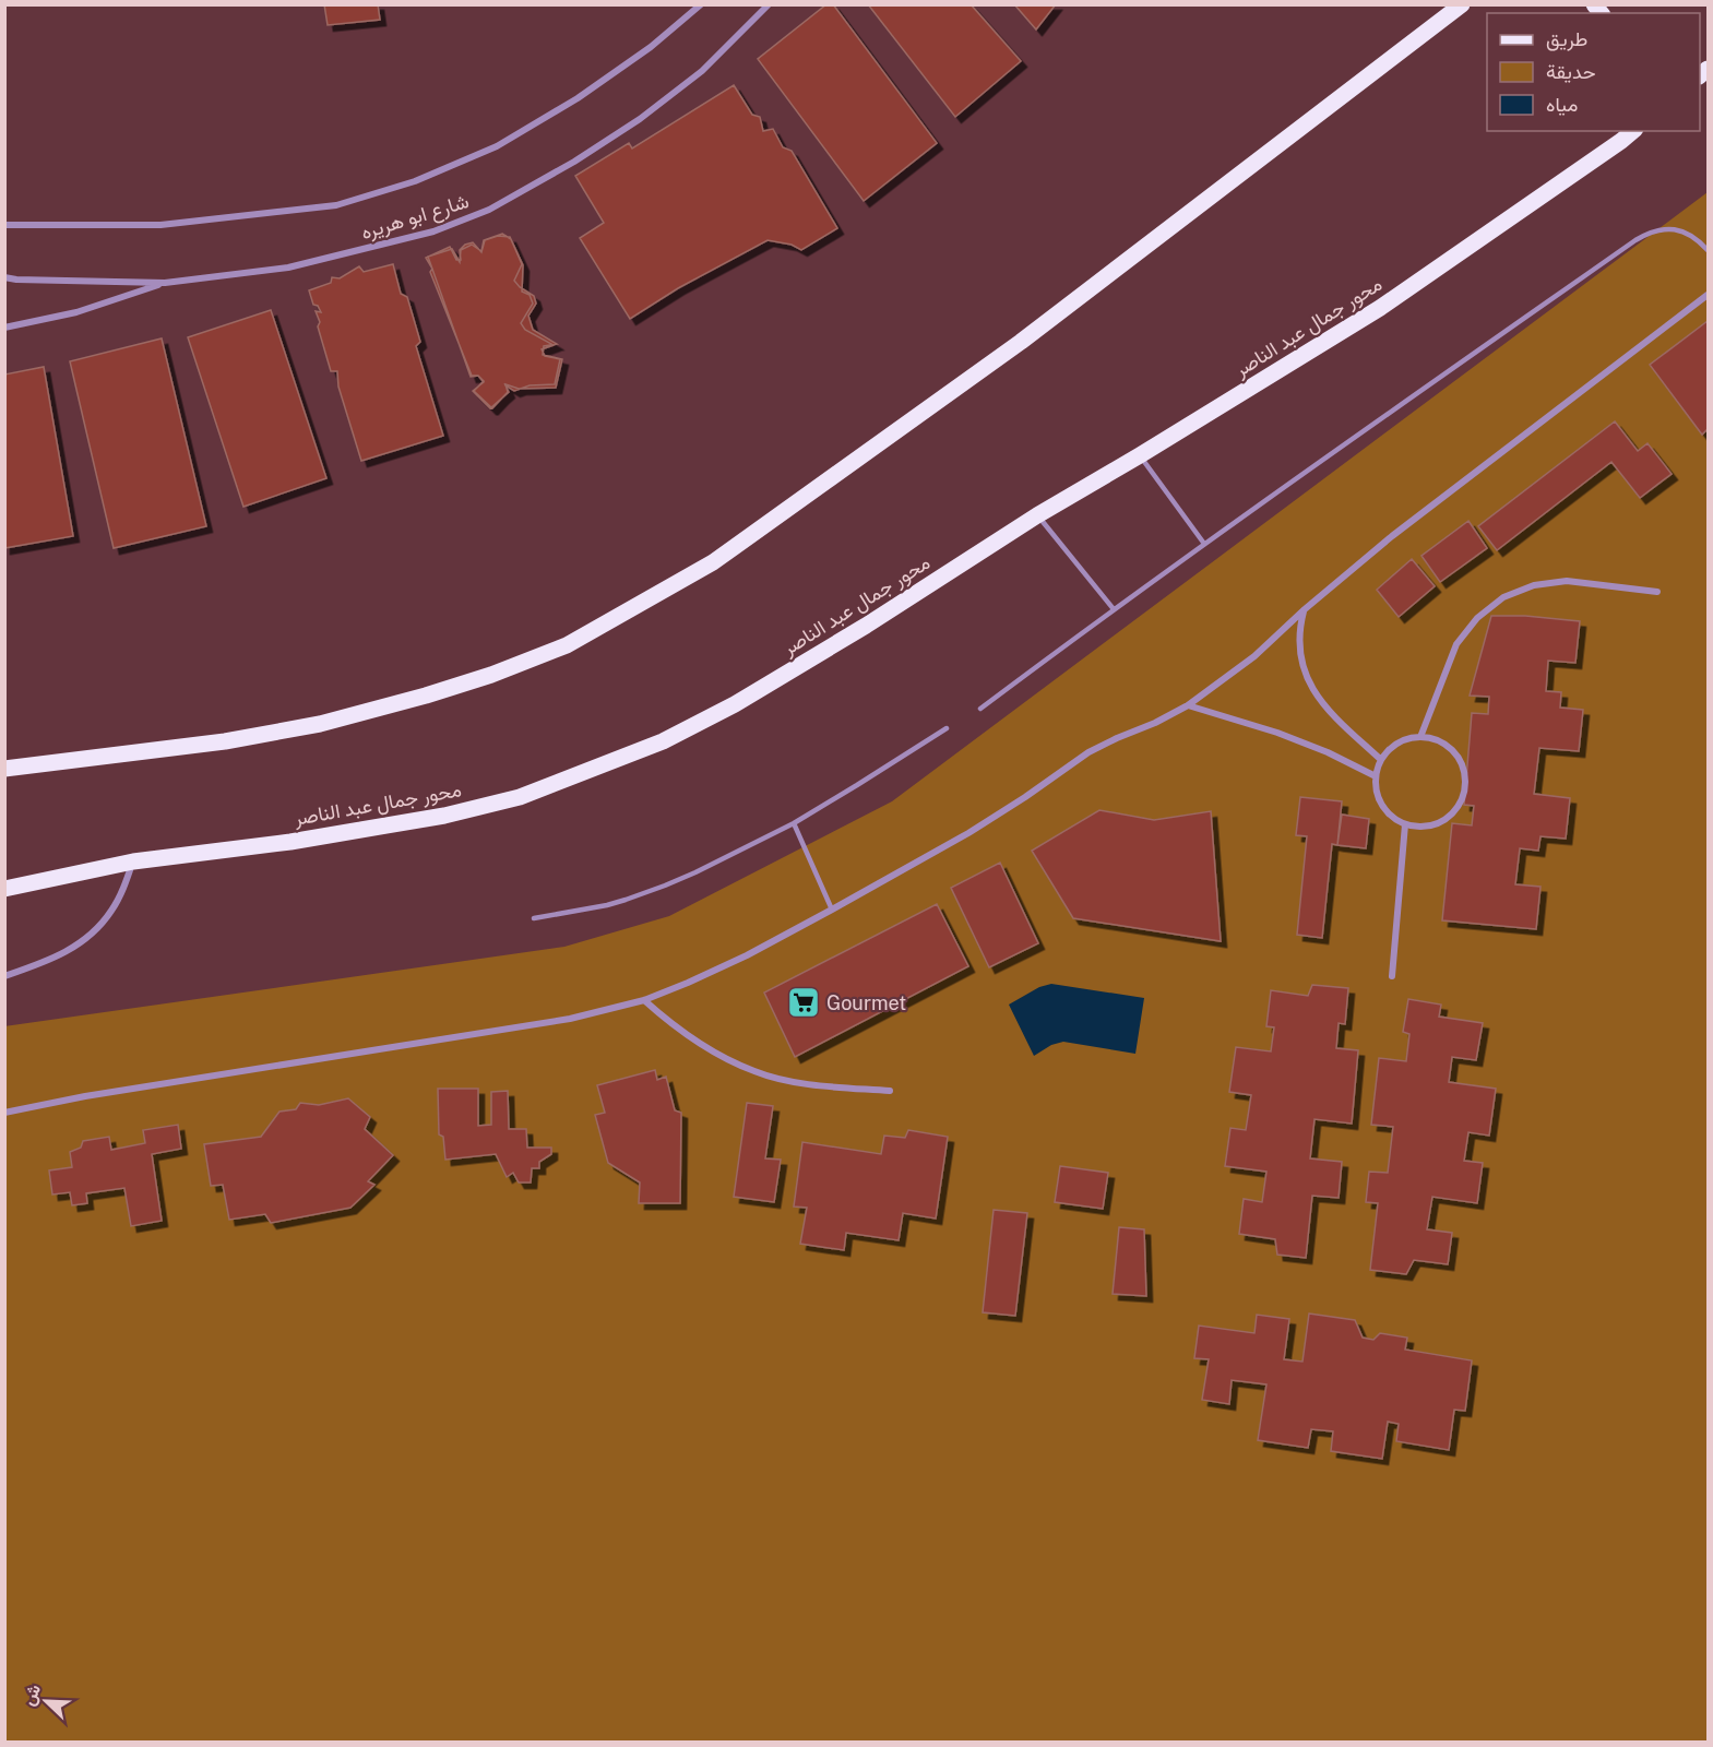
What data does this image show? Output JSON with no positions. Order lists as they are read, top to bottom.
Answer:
{
  "streets": {
    "main road": ["محور جمال عبد الناصر"],
    "street": ["شارع ابو هريره"]
  },
  "places": {
    "supermarket": ["Gourmet"]
  },
  "legend": ["طريق", "حديقة", "مياه"],
  "north": "top left"
}
